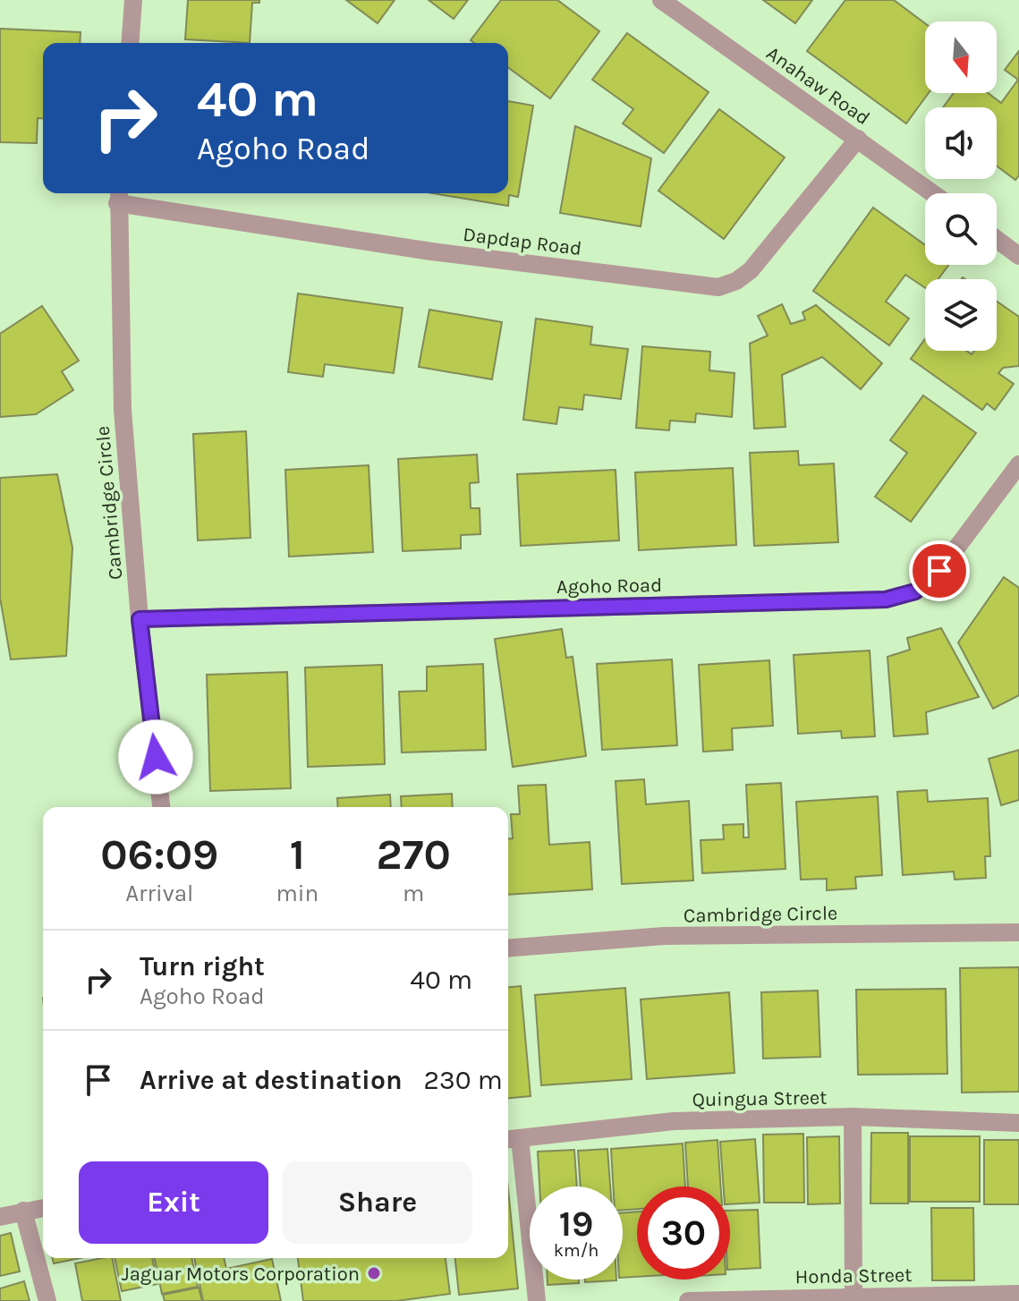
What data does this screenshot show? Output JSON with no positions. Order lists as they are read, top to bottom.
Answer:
{
  "streets": {
    "street": [
      "Anahaw Road",
      "Dapdap Road",
      "Cambridge Circle",
      "Agoho Road",
      "Quingua Street",
      "Honda Street"
    ]
  },
  "crossings": [
    ["Anahaw Road", "Dapdap Road"],
    ["Dapdap Road", "Cambridge Circle"],
    ["Cambridge Circle", "Agoho Road"]
  ],
  "places": ["Jaguar Motors Corporation"],
  "north": "bottom",
  "page": {
    "turn": ["40 m", "Agoho Road"],
    "eta": [
      "06:09",
      "Arrival",
      "1",
      "min",
      "270",
      "m"
    ],
    "list": [
      {
        "name": "Turn right",
        "note": "Agoho Road",
        "value": "40 m"
      },
      {
        "name": "Arrive at destination",
        "value": "230 m"
      }
    ],
    "buttons": ["Exit", "Share"],
    "speed": "19 km/h",
    "limit": "30"
  }
}
